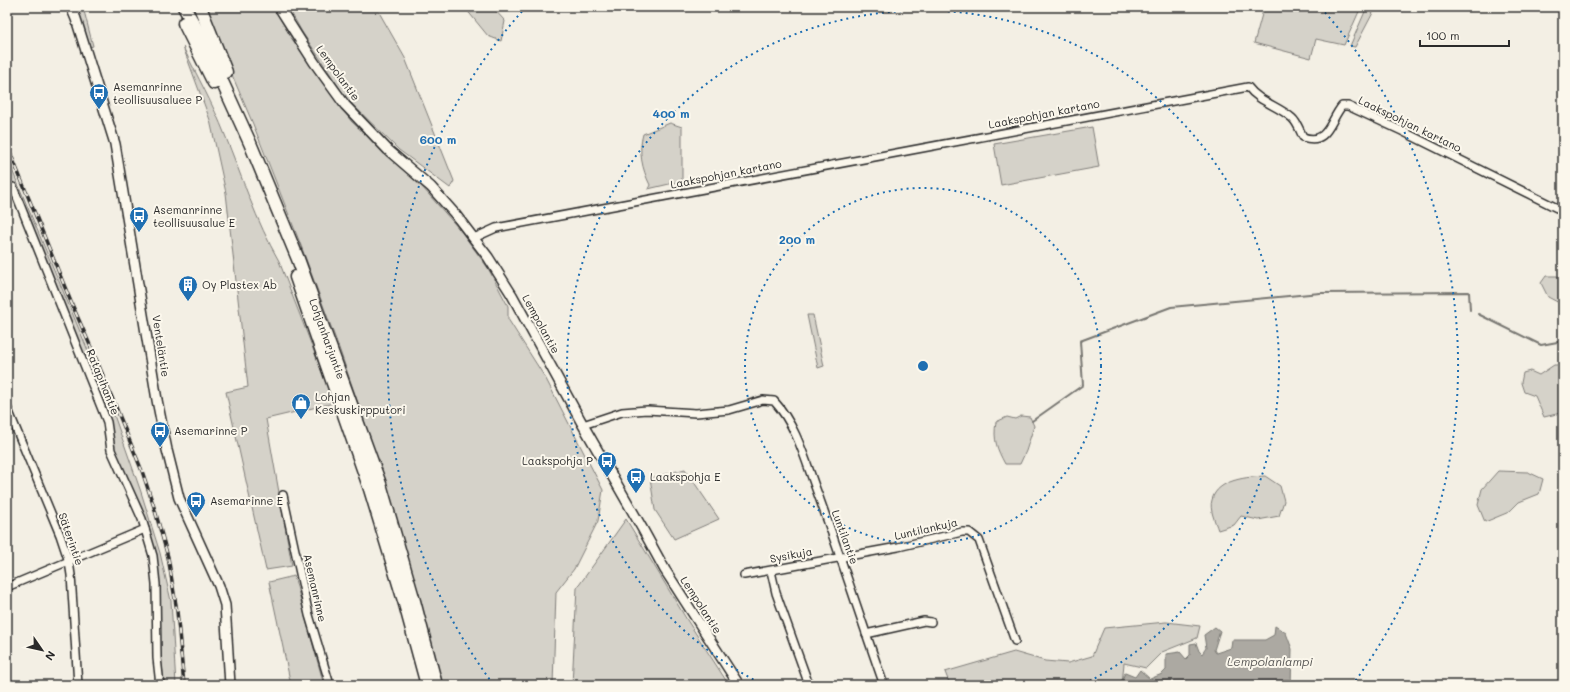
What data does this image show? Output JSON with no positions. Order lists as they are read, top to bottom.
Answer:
{
  "streets": {
    "highway": ["Lohjanharjuntie"],
    "street": [
      "Lempolantie",
      "Laakspohjan kartano",
      "Venteläntie",
      "Ratapihantie",
      "Luntilankuja",
      "Luntilantie",
      "Säterintie",
      "Sysikuja",
      "Asemanrinne"
    ]
  },
  "crossings": [
    ["Lempolantie", "Laakspohjan kartano"],
    ["Lempolantie", "Luntilantie"],
    ["Luntilankuja", "Luntilantie"],
    ["Luntilankuja", "Sysikuja"],
    ["Luntilantie", "Sysikuja"]
  ],
  "water": ["Lempolanlampi"],
  "places": {
    "bus stop": [
      "Asemanrinne teollisuusaluee P",
      "Asemanrinne teollisuusalue E",
      "Asemarinne P",
      "Laakspohja P",
      "Laakspohja E",
      "Asemarinne E"
    ],
    "building": ["Oy Plastex Ab"],
    "shop": ["Lohjan Keskuskirpputori"]
  },
  "scale_bar": "100 m",
  "north": "bottom right",
  "rings": ["400 m", "600 m", "200 m"]
}
